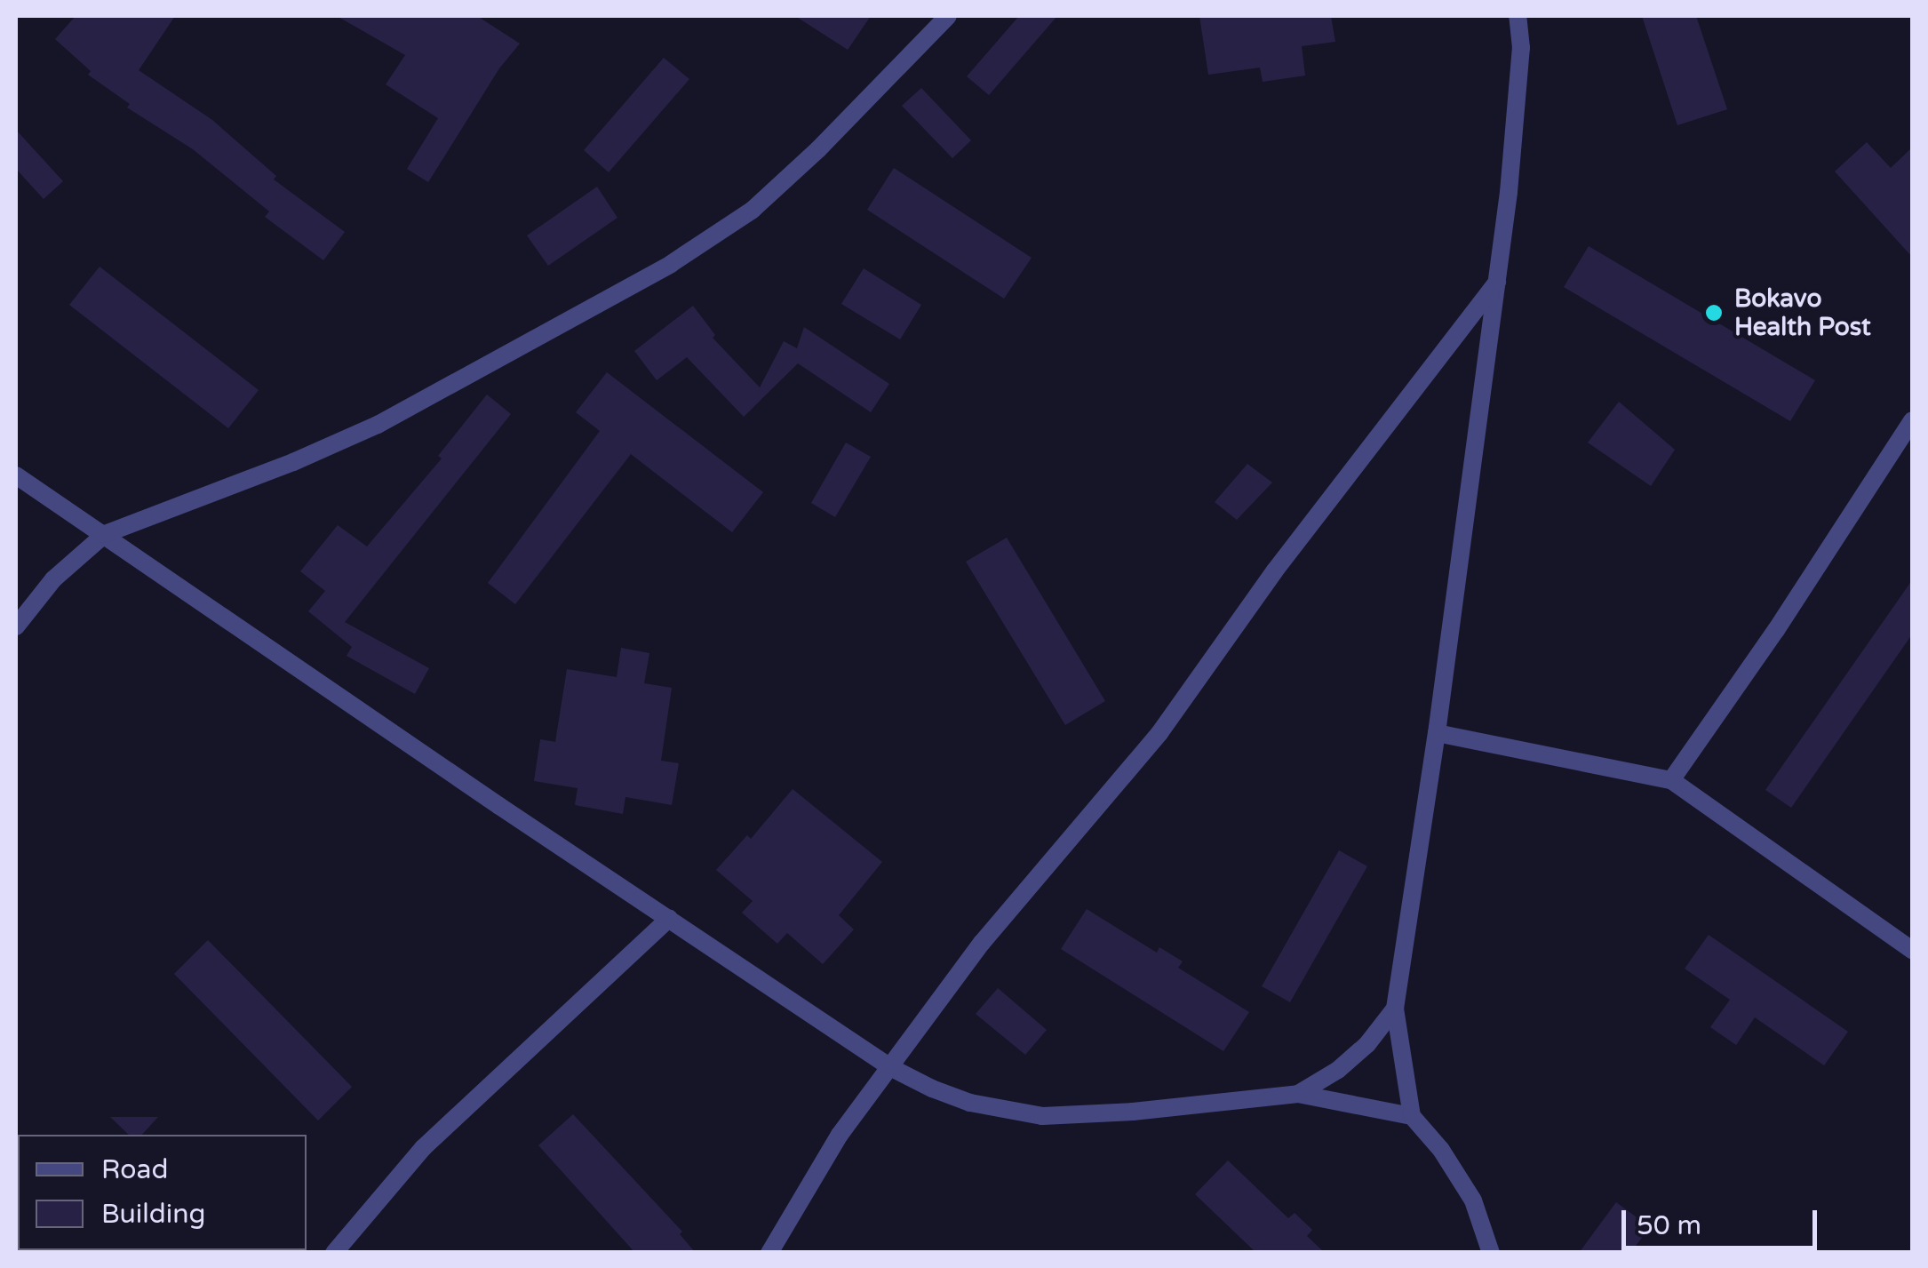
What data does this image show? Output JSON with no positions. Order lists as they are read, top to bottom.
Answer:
{
  "places": ["Bokavo Health Post"],
  "legend": ["Road", "Building"],
  "scale_bar": "50 m"
}
